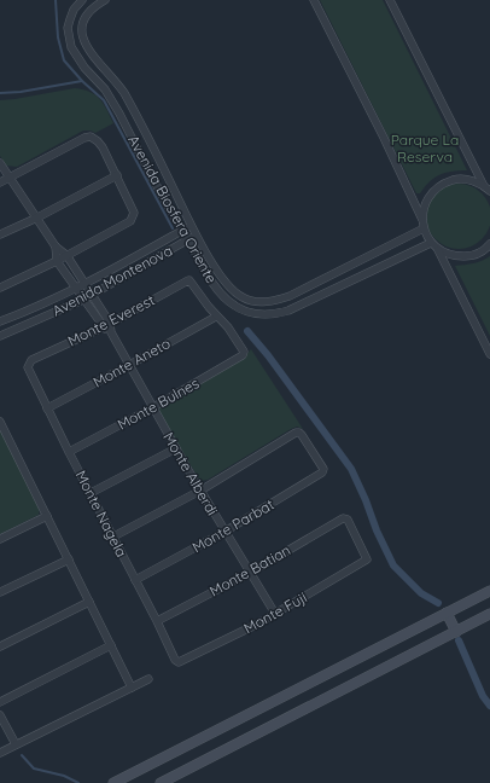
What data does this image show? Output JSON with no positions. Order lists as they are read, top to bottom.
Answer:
{
  "streets": {
    "street": [
      "Avenida Biosfera Oriente",
      "Avenida Montenova",
      "Monte Everest",
      "Monte Aneto",
      "Monte Bulnes",
      "Monte Alberdi",
      "Monte Nagela",
      "Monte Parbat",
      "Monte Batian",
      "Monte Fuji"
    ]
  },
  "crossings": [
    ["Avenida Biosfera Oriente", "Avenida Montenova"],
    ["Monte Everest", "Monte Aneto"],
    ["Monte Everest", "Monte Bulnes"],
    ["Monte Everest", "Monte Nagela"],
    ["Monte Aneto", "Monte Bulnes"],
    ["Monte Aneto", "Monte Alberdi"],
    ["Monte Aneto", "Monte Nagela"],
    ["Monte Bulnes", "Monte Alberdi"],
    ["Monte Bulnes", "Monte Nagela"],
    ["Monte Alberdi", "Monte Parbat"],
    ["Monte Alberdi", "Monte Batian"],
    ["Monte Alberdi", "Monte Fuji"],
    ["Monte Nagela", "Monte Parbat"],
    ["Monte Nagela", "Monte Batian"],
    ["Monte Nagela", "Monte Fuji"],
    ["Monte Batian", "Monte Fuji"]
  ],
  "parks": ["Parque La Reserva"]
}
